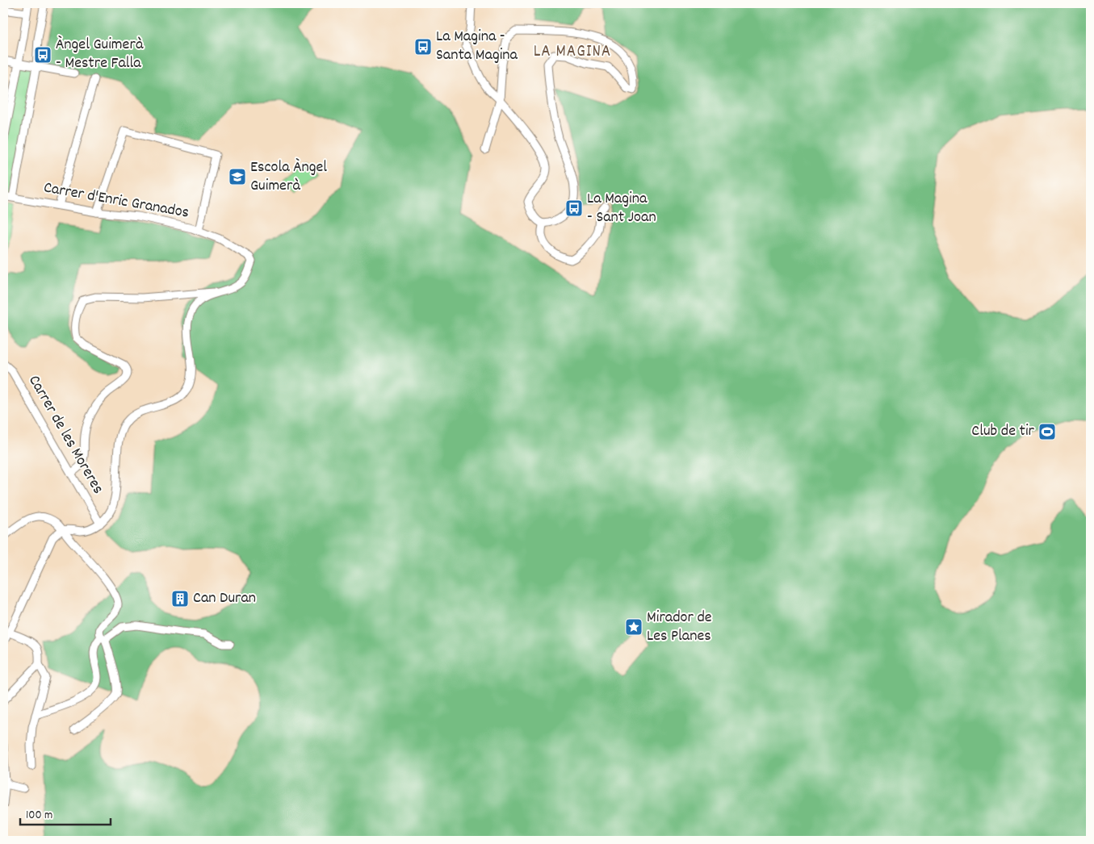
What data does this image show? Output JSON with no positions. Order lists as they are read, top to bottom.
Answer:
{
  "streets": {
    "street": ["Carrer d'Enric Granados", "Carrer de les Moreres"]
  },
  "districts": ["LA MAGINA"],
  "places": {
    "bus stop": ["La Magina - Santa Magina", "Àngel Guimerà - Mestre Falla", "La Magina - Sant Joan"],
    "school or university": ["Escola Àngel Guimerà"],
    "sports": ["Club de tir"],
    "building": ["Can Duran"],
    "place": ["Mirador de Les Planes"]
  },
  "scale_bar": "100 m"
}
